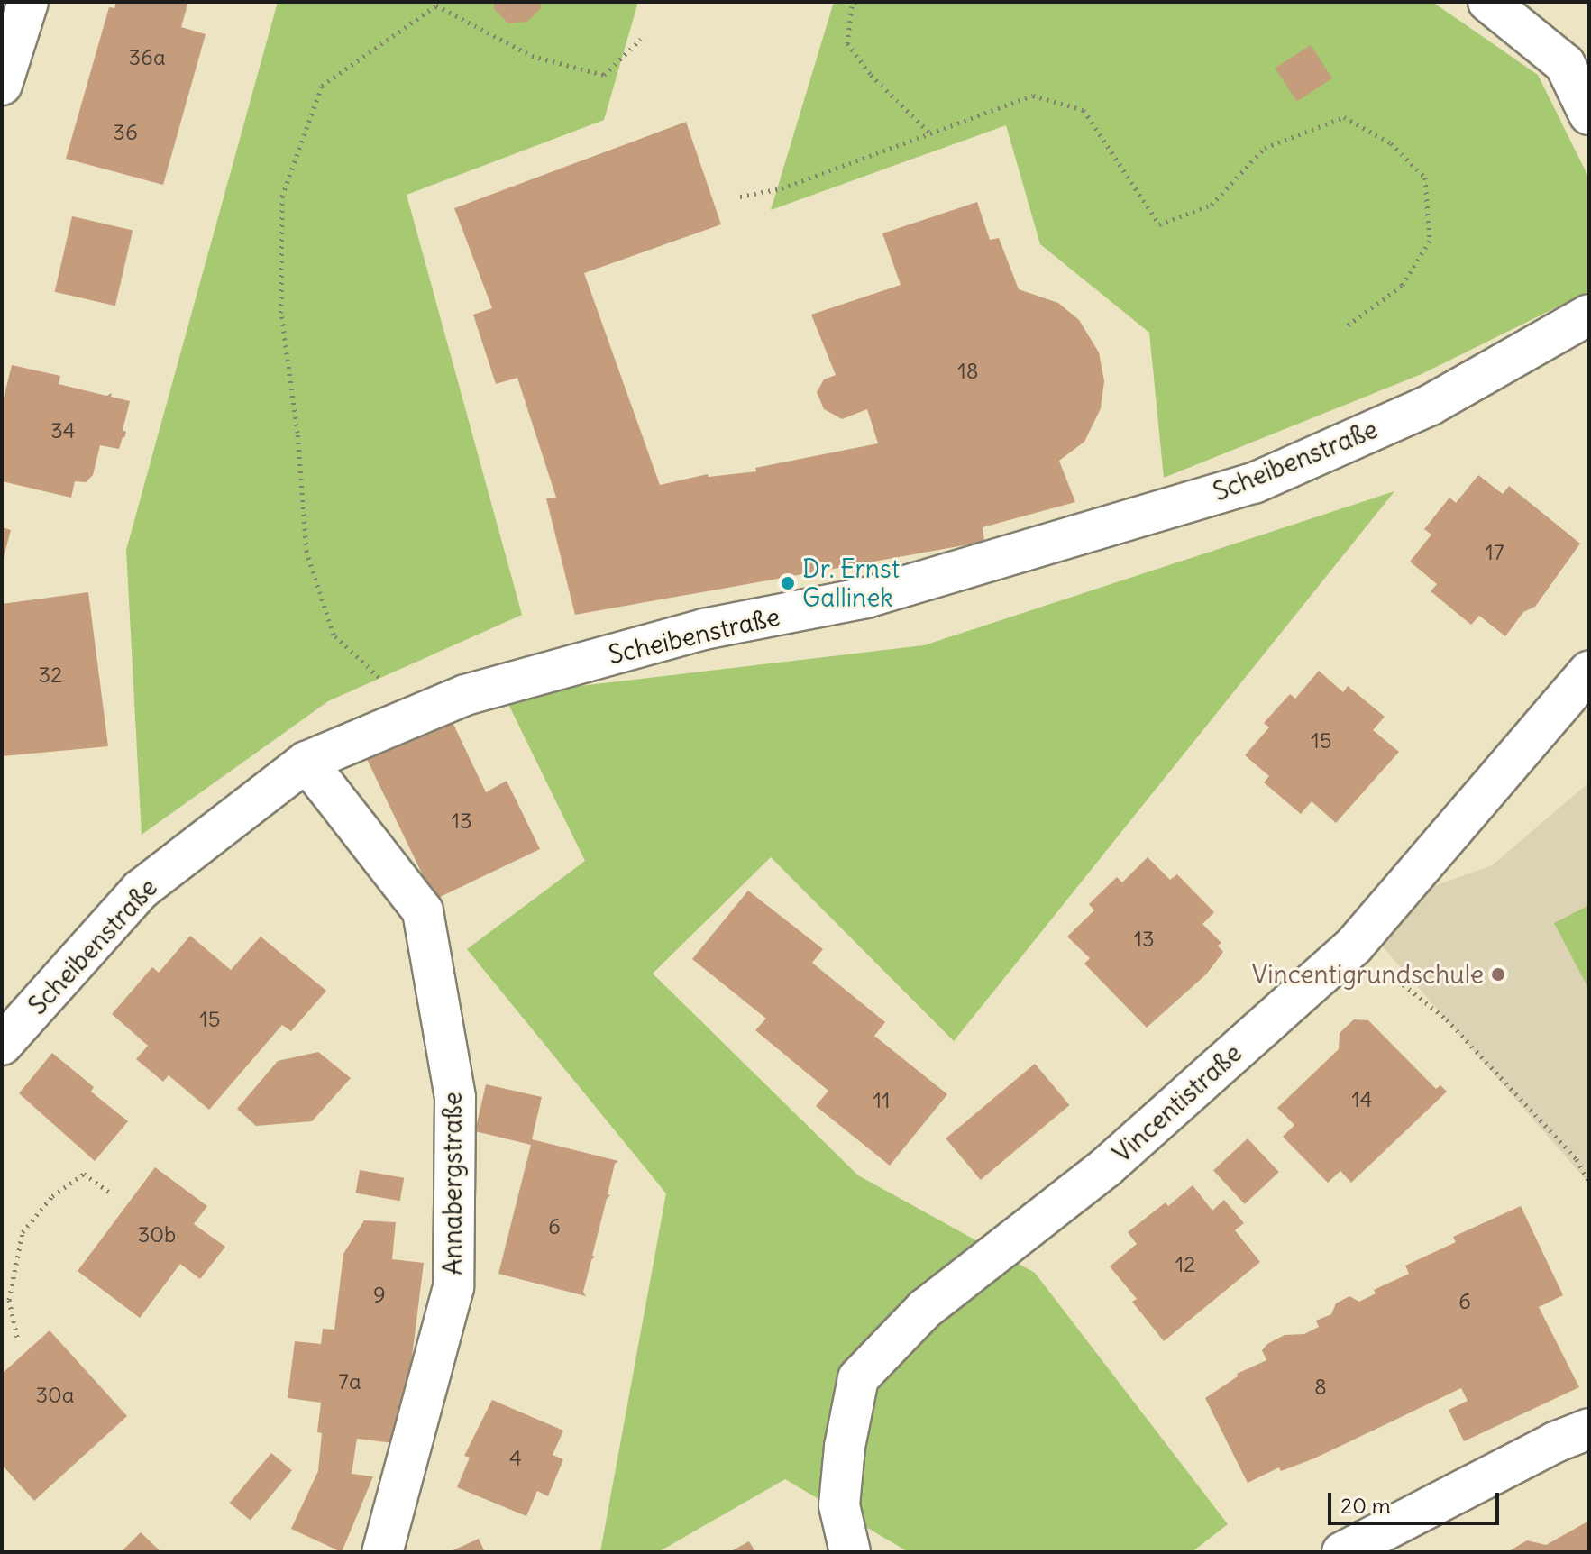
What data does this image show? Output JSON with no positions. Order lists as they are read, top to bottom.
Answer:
{
  "streets": {
    "street": ["Scheibenstraße", "Vincentistraße", "Annabergstraße"]
  },
  "crossings": [
    ["Scheibenstraße", "Annabergstraße"]
  ],
  "places": ["Dr. Ernst Gallinek", "Vincentigrundschule"],
  "house_numbers": [
    "36a",
    "36",
    "18",
    "34",
    "17",
    "32",
    "15",
    "13",
    "13",
    "15",
    "14",
    "11",
    "6",
    "30b",
    "12",
    "9",
    "6",
    "7a",
    "8",
    "30a",
    "4"
  ],
  "scale_bar": "20 m"
}
